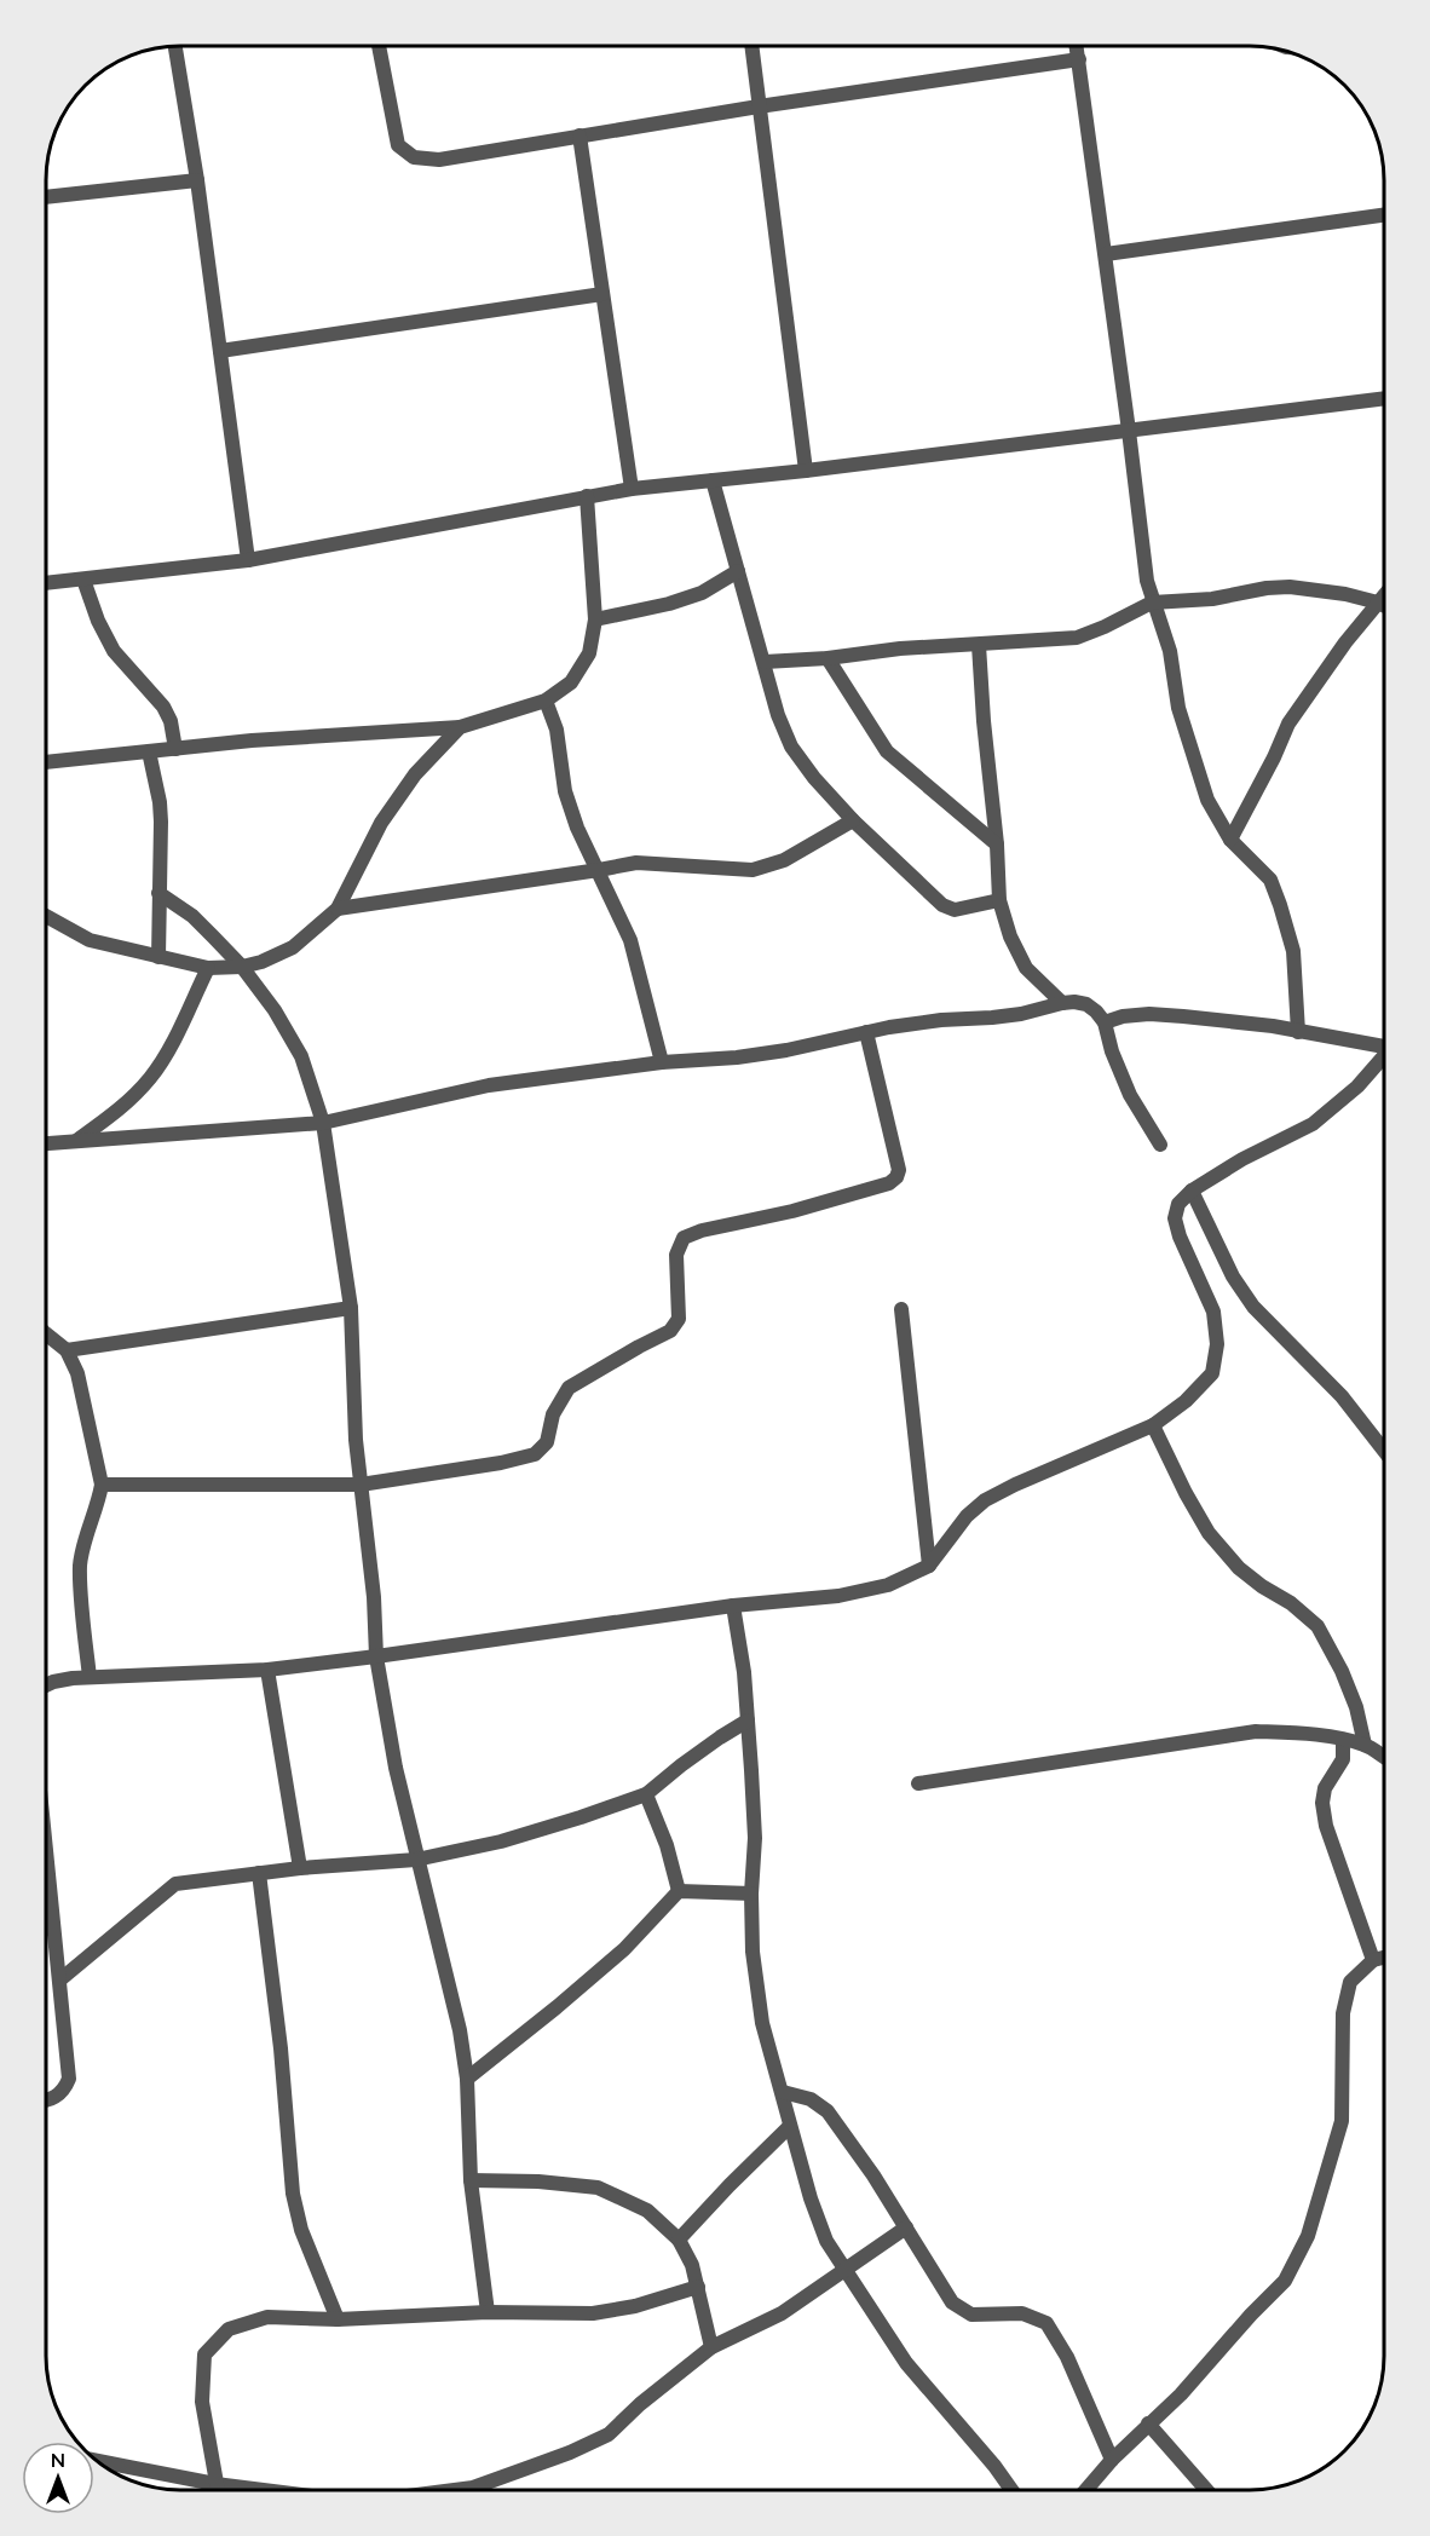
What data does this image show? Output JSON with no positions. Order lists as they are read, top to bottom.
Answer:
{
  "north": "top"
}
